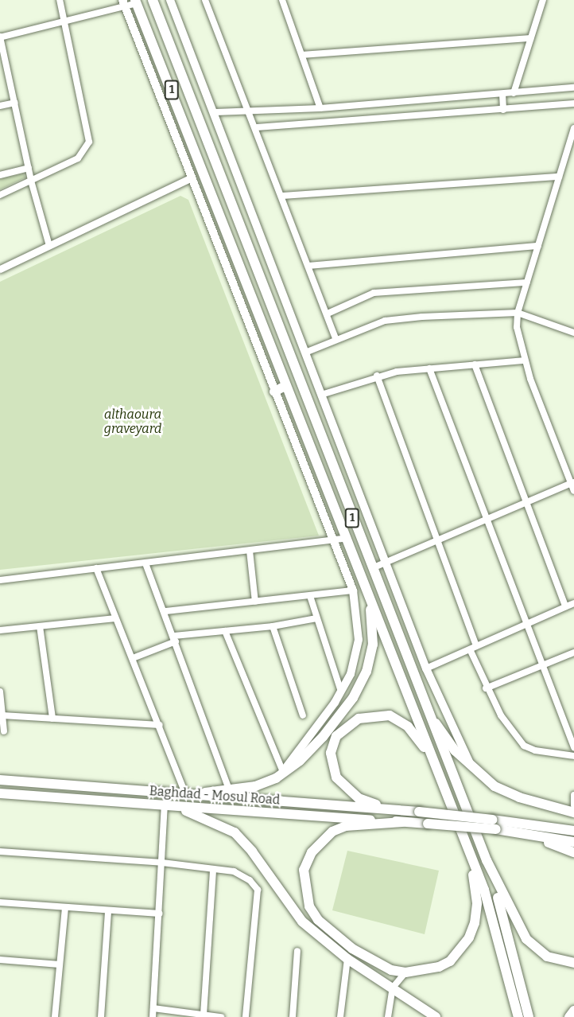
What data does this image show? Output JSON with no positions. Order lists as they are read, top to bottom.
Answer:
{
  "streets": {
    "highway": ["1", "Baghdad - Mosul Road"]
  },
  "parks": ["althaoura graveyard"]
}
